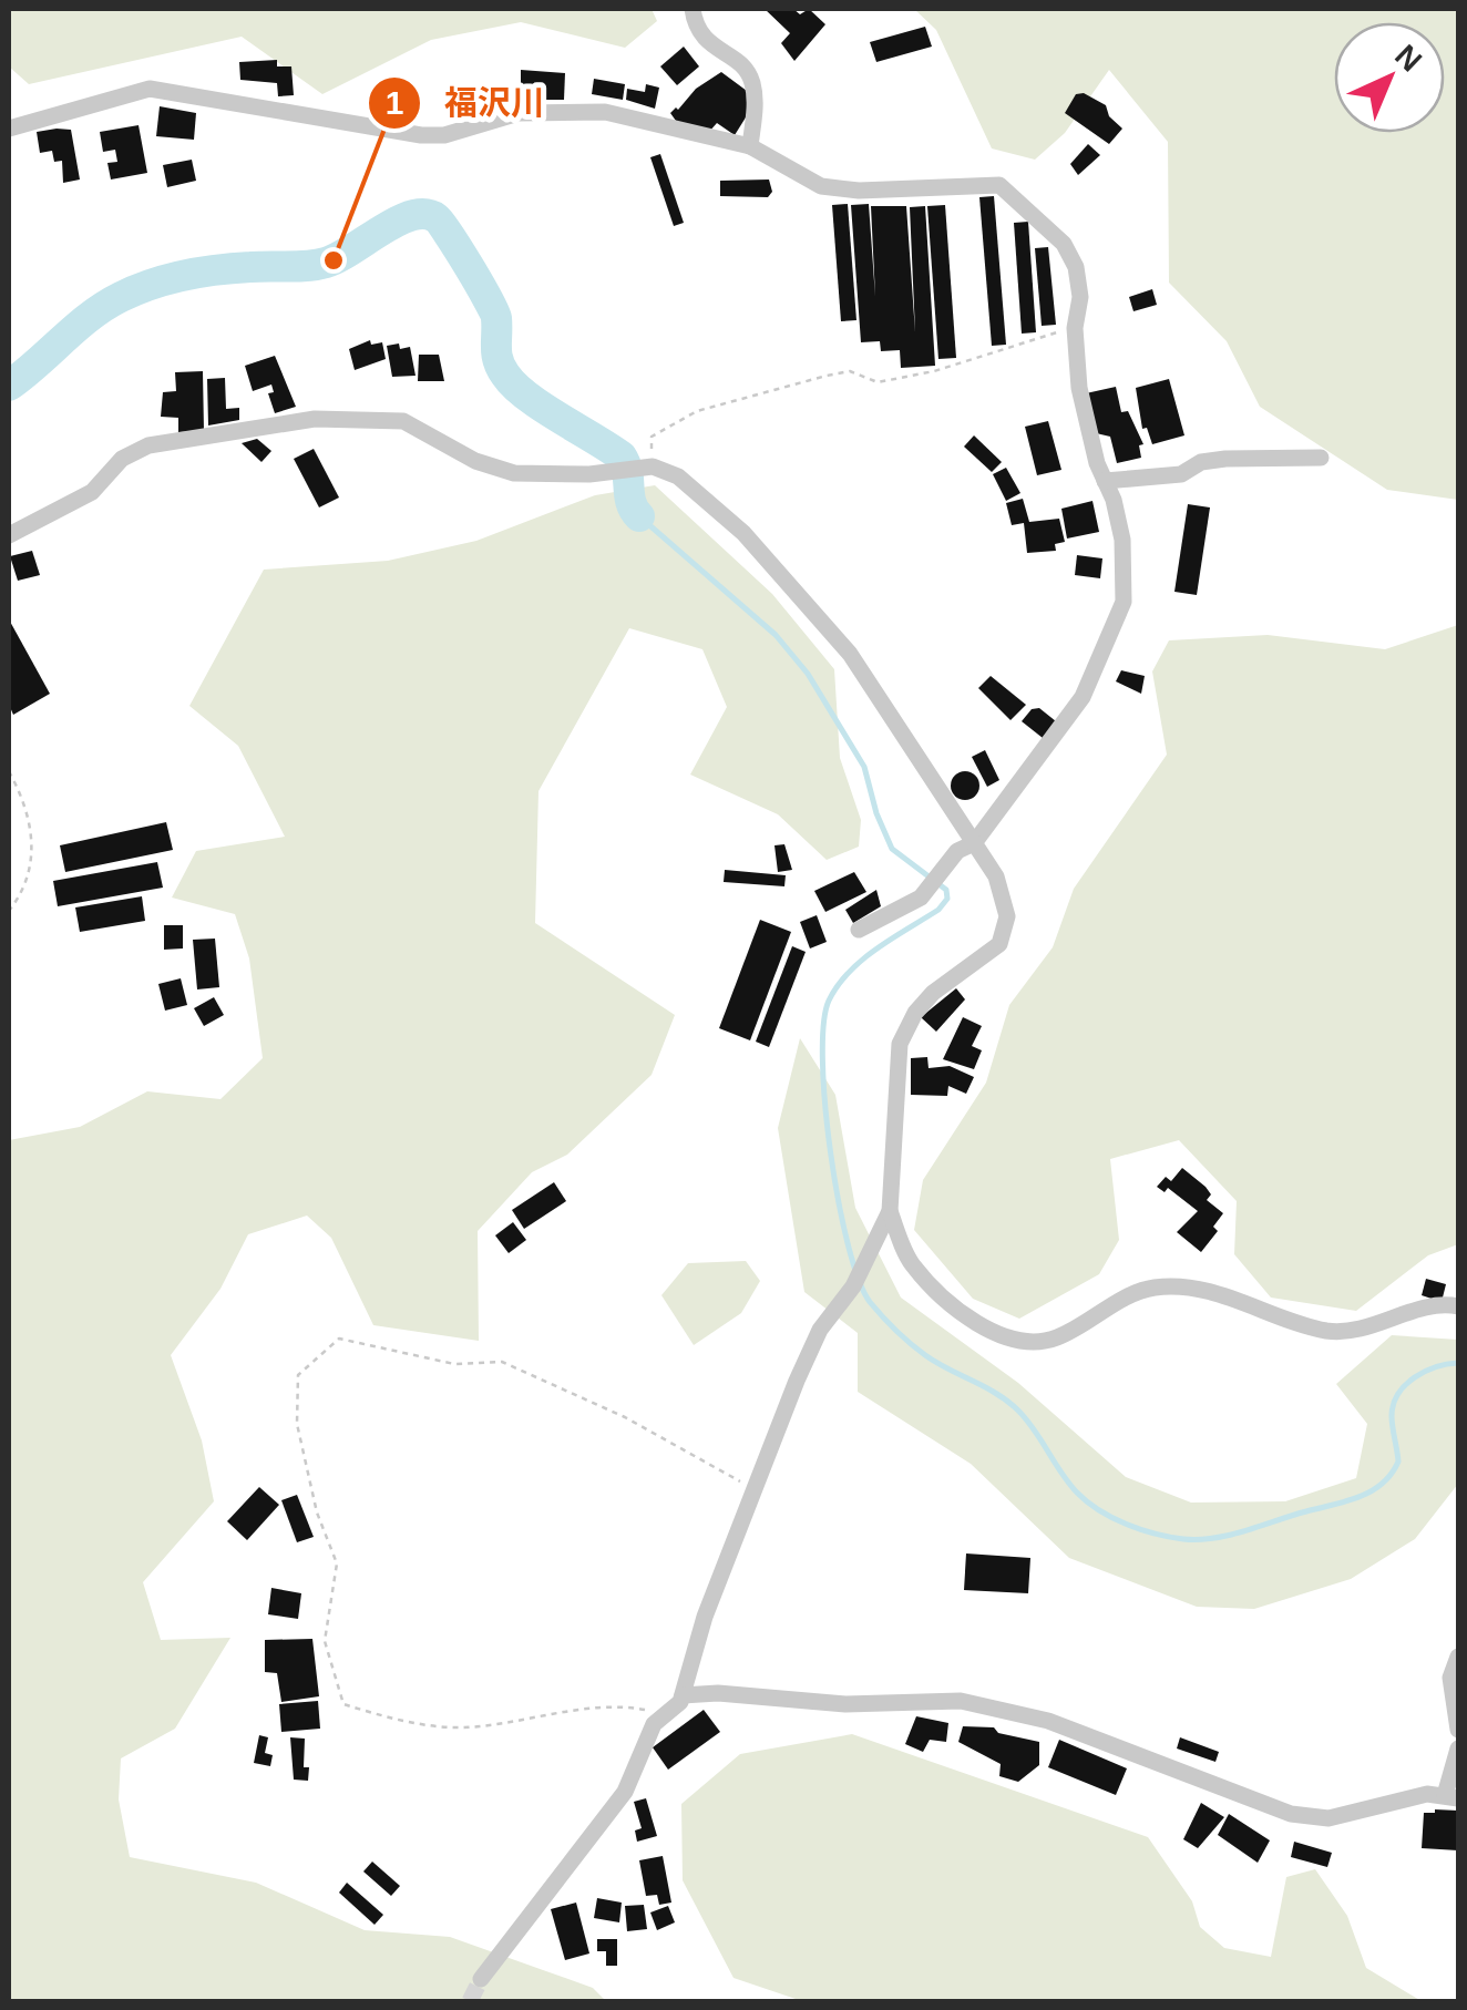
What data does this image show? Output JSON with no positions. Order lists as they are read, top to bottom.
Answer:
{
  "places": ["福沢川"],
  "north": "top right"
}
